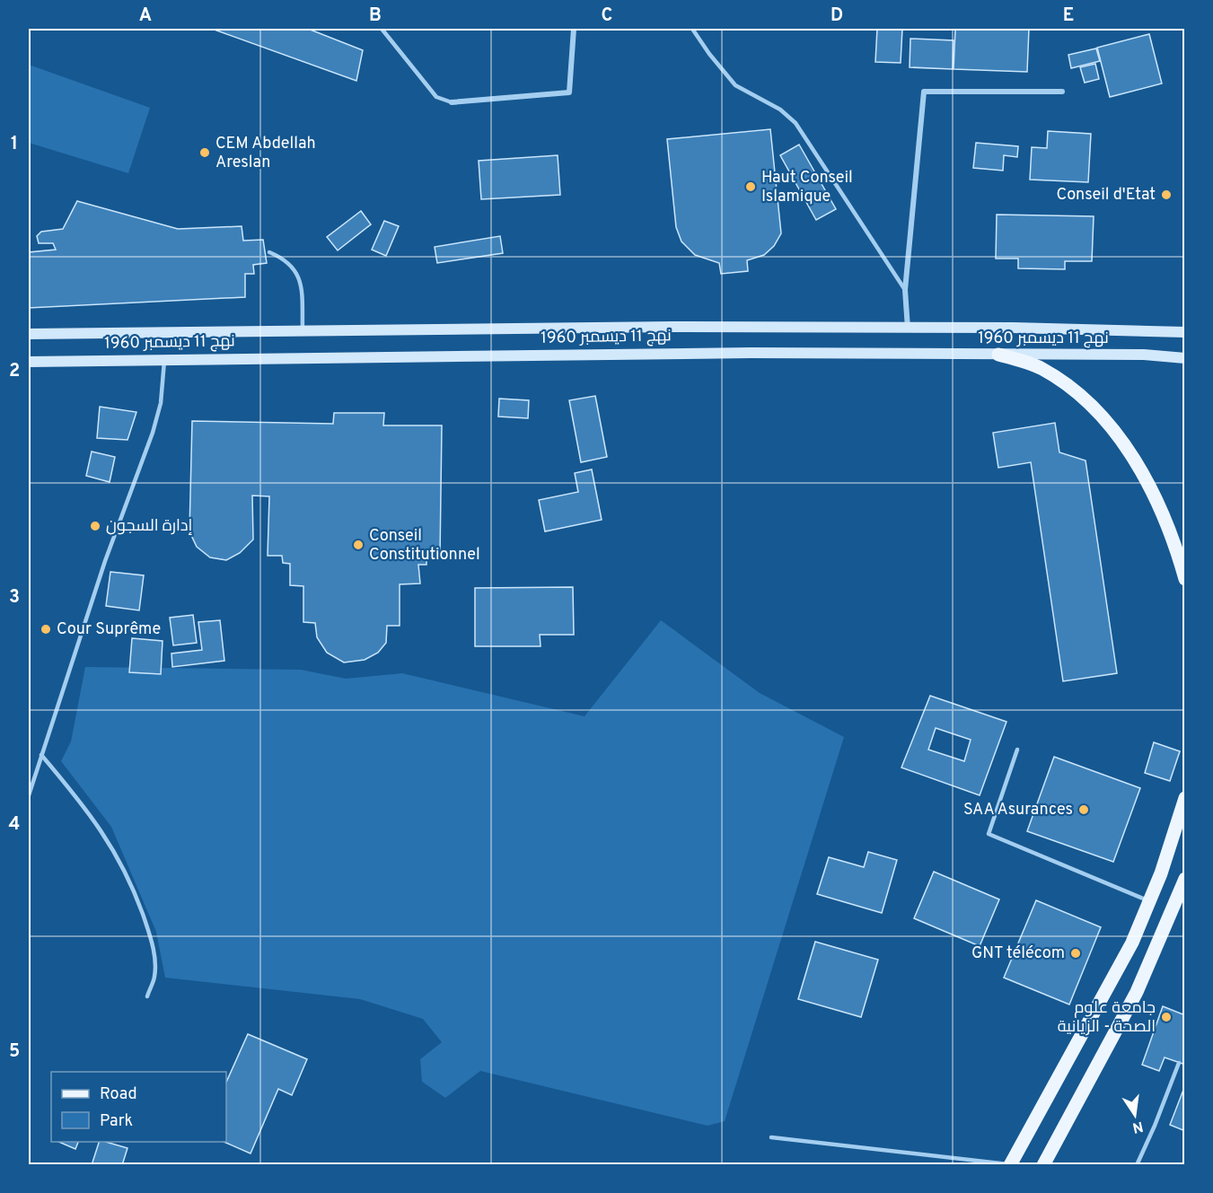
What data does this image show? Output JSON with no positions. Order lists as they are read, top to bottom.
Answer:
{
  "streets": {
    "main road": ["نهج 11 ديسمبر 1960"]
  },
  "places": [
    "CEM Abdellah Areslan",
    "Haut Conseil Islamique",
    "Conseil d'Etat",
    "إدارة السجون",
    "Conseil Constitutionnel",
    "Cour Suprême",
    "SAA Asurances",
    "GNT télécom",
    "جامعة علوم الصحة - الزيانية"
  ],
  "legend": ["Road", "Park"],
  "north": "bottom",
  "grid": {
    "columns": [
      "A",
      "B",
      "C",
      "D",
      "E"
    ],
    "rows": [
      "1",
      "2",
      "3",
      "4",
      "5"
    ]
  }
}
